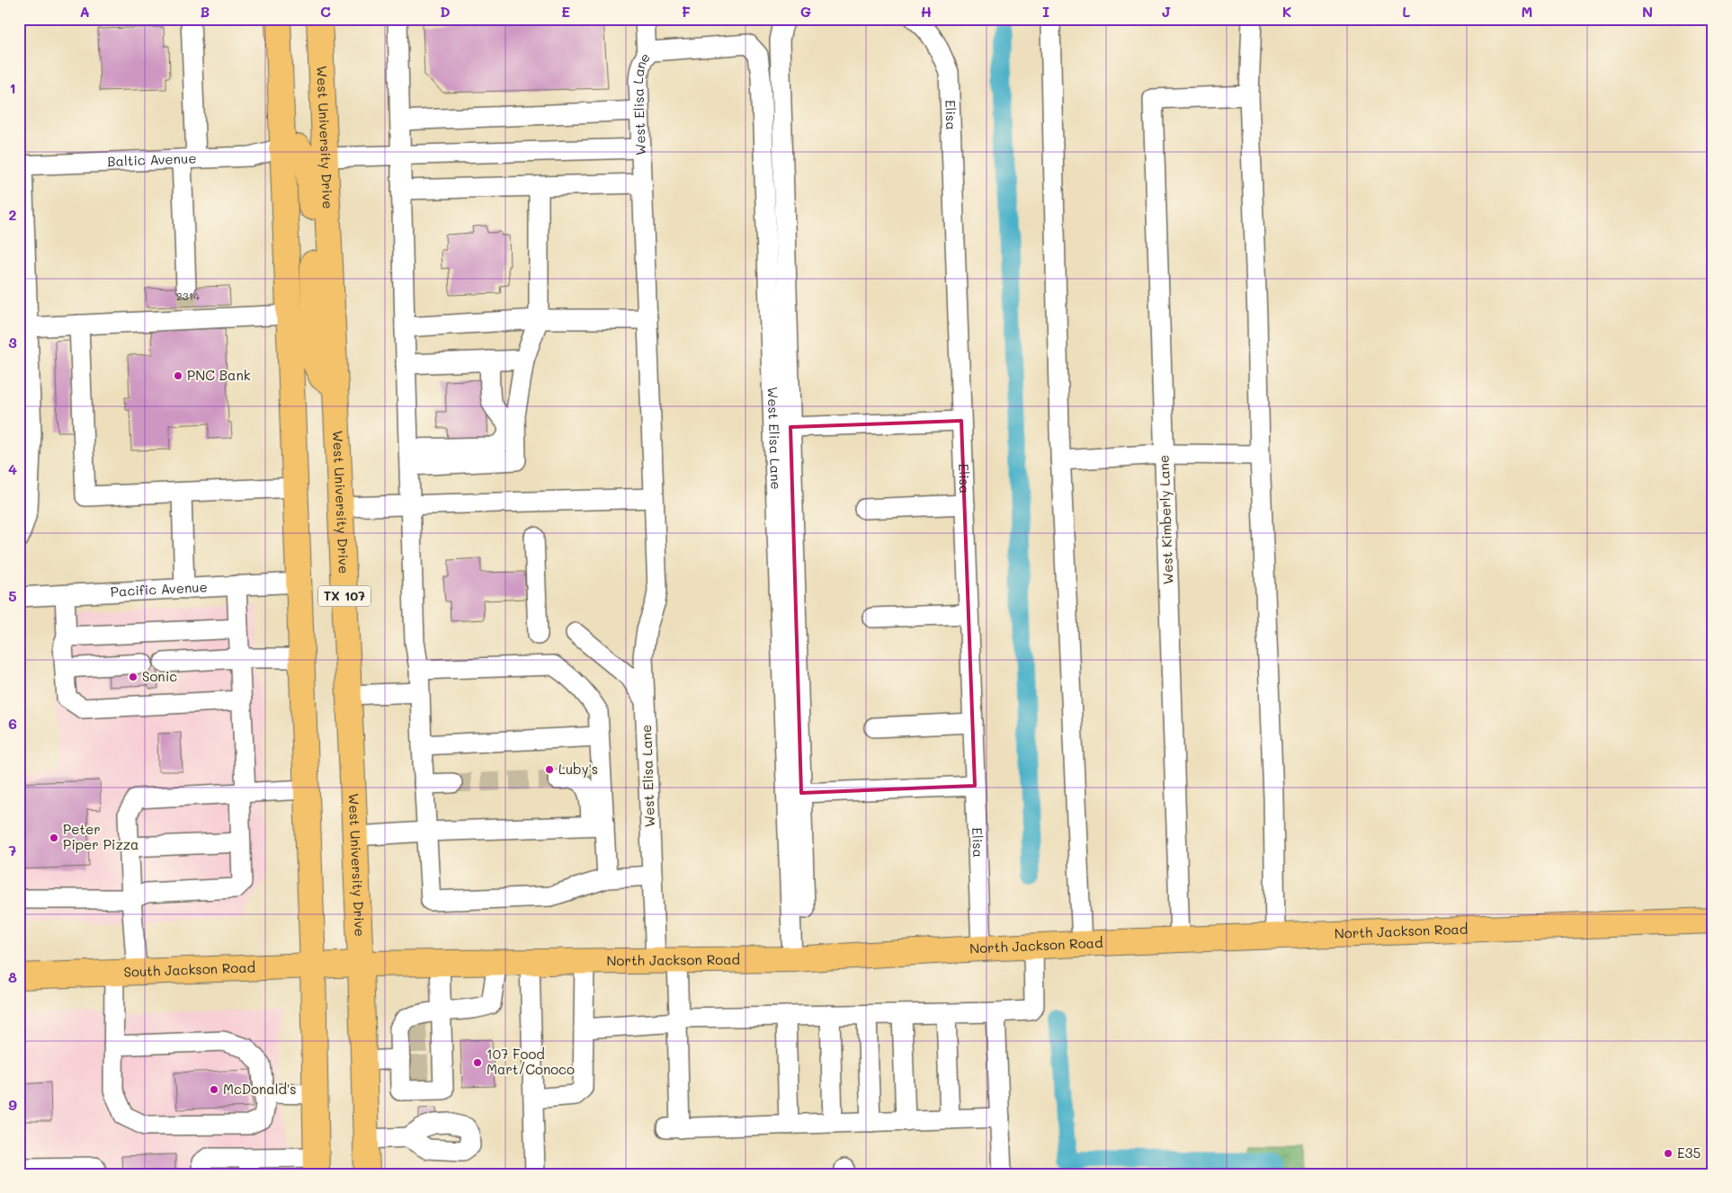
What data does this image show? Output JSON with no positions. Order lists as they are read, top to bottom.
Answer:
{
  "streets": {
    "main road": [
      "West University Drive",
      "TX 107",
      "North Jackson Road",
      "South Jackson Road"
    ],
    "street": [
      "West Elisa Lane",
      "Elisa",
      "Baltic Avenue",
      "West Kimberly Lane",
      "Pacific Avenue"
    ]
  },
  "crossings": [
    ["West Elisa Lane", "North Jackson Road"],
    ["Elisa", "North Jackson Road"],
    ["West University Drive", "North Jackson Road"],
    ["West University Drive", "South Jackson Road"],
    ["Baltic Avenue", "TX 107"],
    ["West Kimberly Lane", "North Jackson Road"],
    ["Pacific Avenue", "TX 107"],
    ["TX 107", "South Jackson Road"],
    ["North Jackson Road", "South Jackson Road"]
  ],
  "places": [
    "PNC Bank",
    "Sonic",
    "Luby's",
    "Peter Piper Pizza",
    "107 Food Mart/Conoco",
    "McDonald's",
    "E35"
  ],
  "house_numbers": ["2314"],
  "grid": {
    "columns": [
      "A",
      "B",
      "C",
      "D",
      "E",
      "F",
      "G",
      "H",
      "I",
      "J",
      "K",
      "L",
      "M",
      "N"
    ],
    "rows": [
      "1",
      "2",
      "3",
      "4",
      "5",
      "6",
      "7",
      "8",
      "9"
    ]
  }
}
